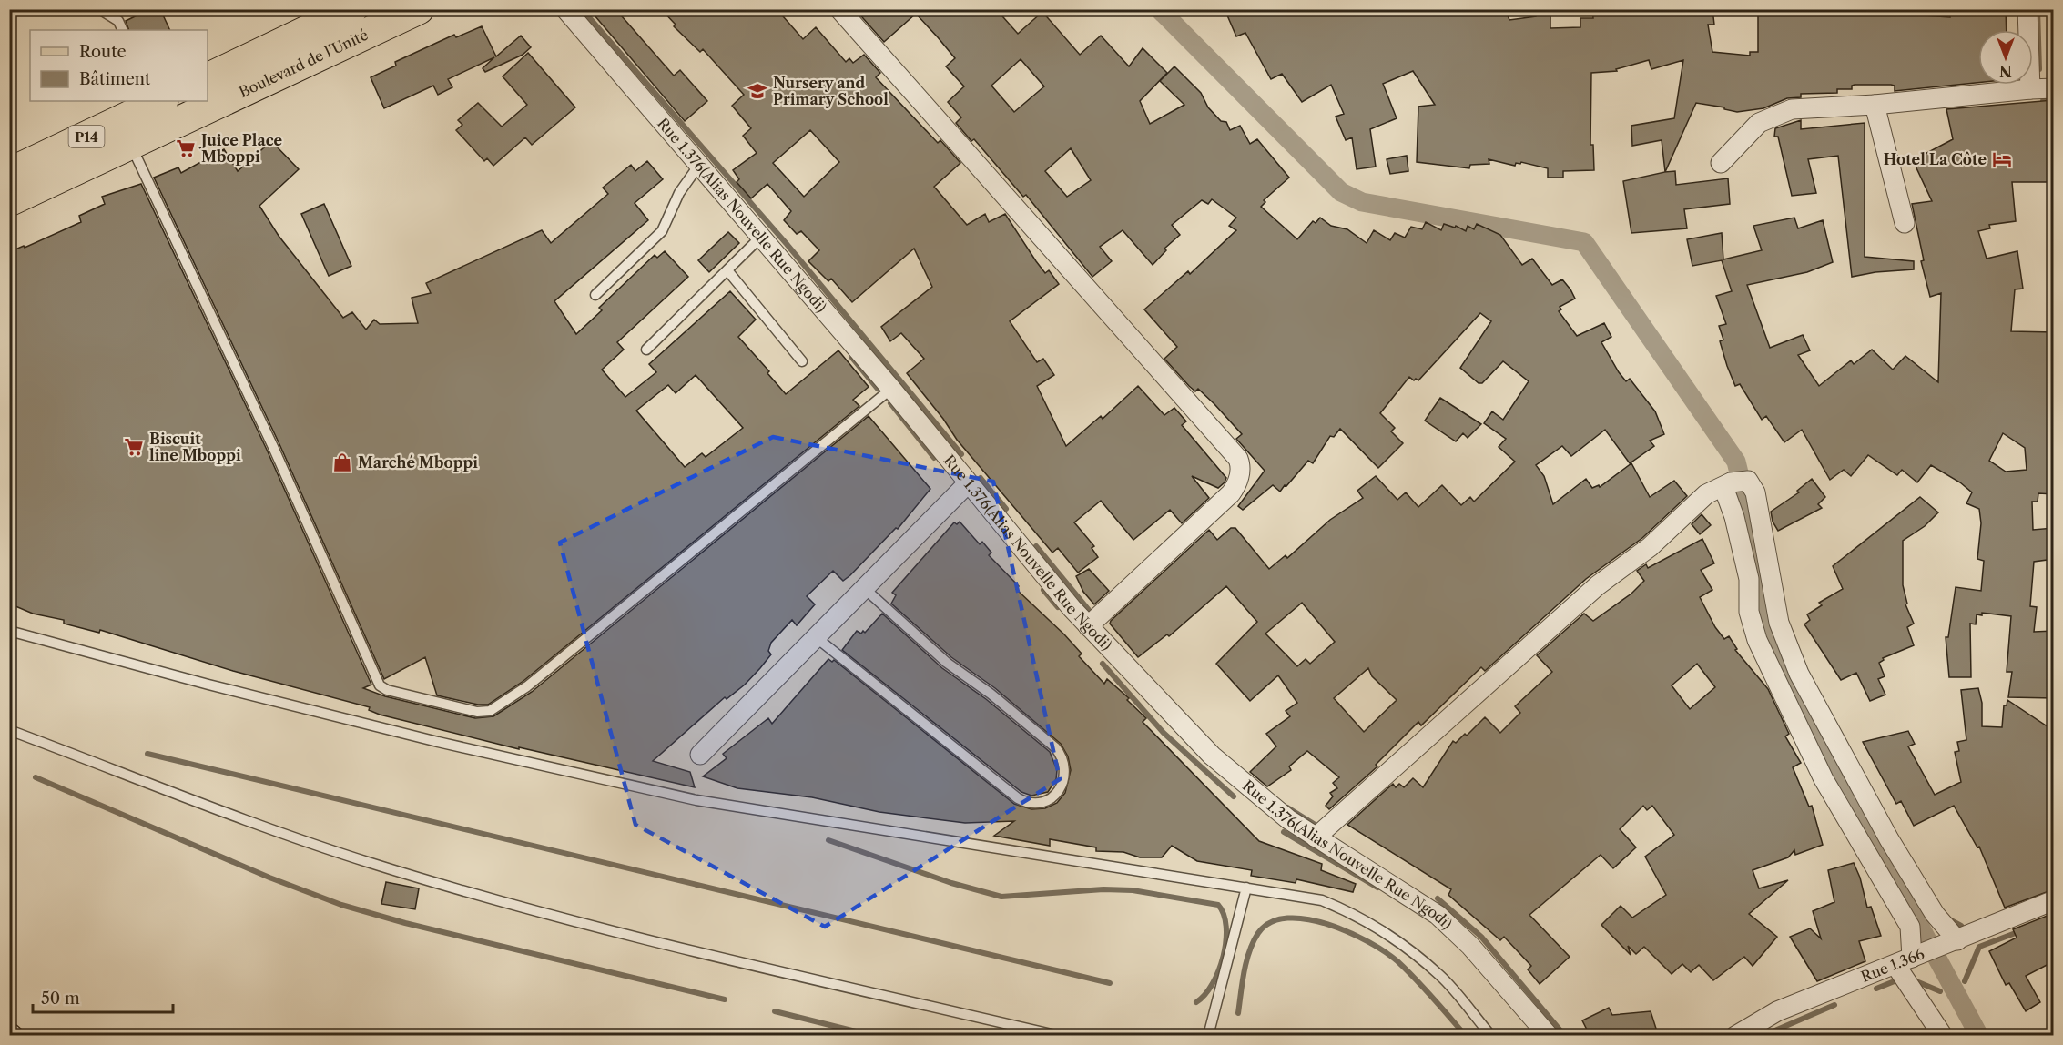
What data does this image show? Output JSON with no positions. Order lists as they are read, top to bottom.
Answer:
{
  "streets": {
    "main road": ["Boulevard de l'Unité", "P14"],
    "street": ["Rue 1.376(Alias Nouvelle Rue Ngodi)", "Rue 1.366"]
  },
  "places": {
    "school or university": ["Nursery and Primary School"],
    "supermarket": ["Juice Place Mboppi", "Biscuit line Mboppi"],
    "hotel": ["Hotel La Côte"],
    "shop": ["Marché Mboppi"]
  },
  "legend": ["Route", "Bâtiment"],
  "scale_bar": "50 m",
  "north": "bottom"
}
